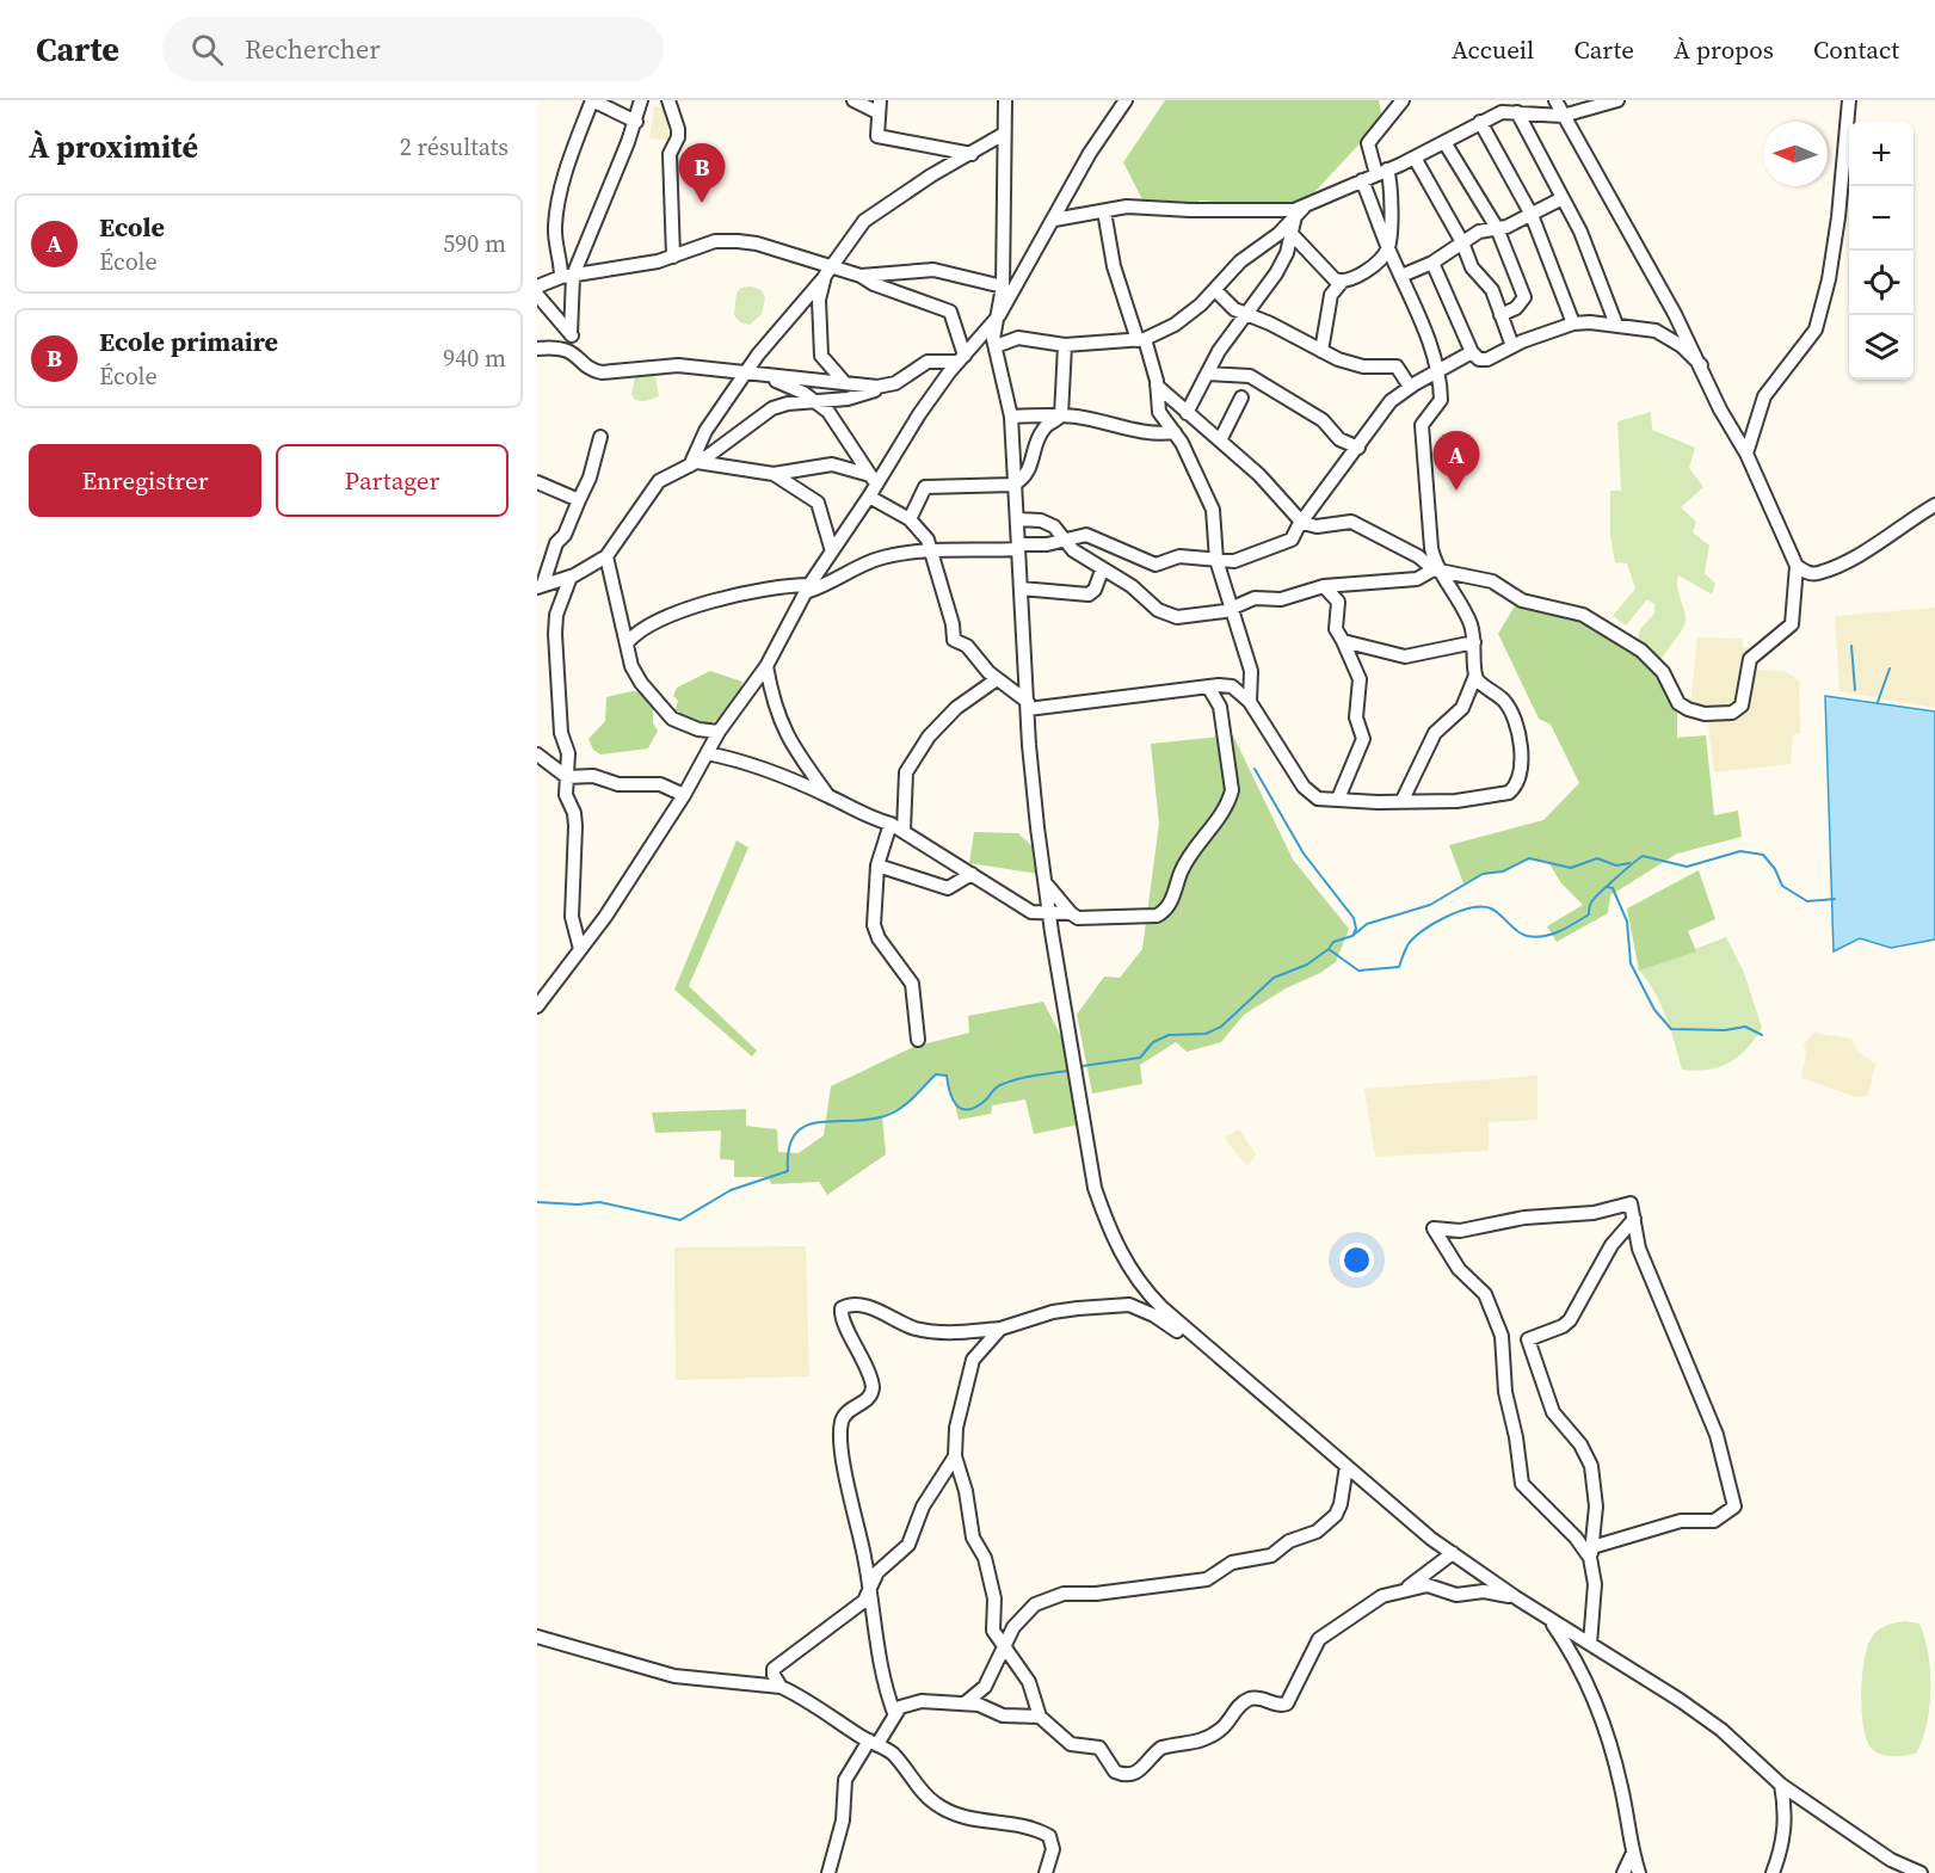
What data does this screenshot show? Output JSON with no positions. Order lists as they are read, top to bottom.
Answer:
{
  "north": "left",
  "page": {
    "header": "Carte",
    "search": "Rechercher",
    "nav": [
      "Accueil",
      "Carte",
      "À propos",
      "Contact"
    ],
    "heading": ["À proximité", "2 résultats"],
    "map_buttons": ["+", "−"],
    "pins": ["B", "A"],
    "list": [
      {
        "mark": "A",
        "name": "Ecole",
        "note": "École",
        "value": "590 m"
      },
      {
        "mark": "B",
        "name": "Ecole primaire",
        "note": "École",
        "value": "940 m"
      }
    ],
    "buttons": ["Enregistrer", "Partager"]
  }
}
